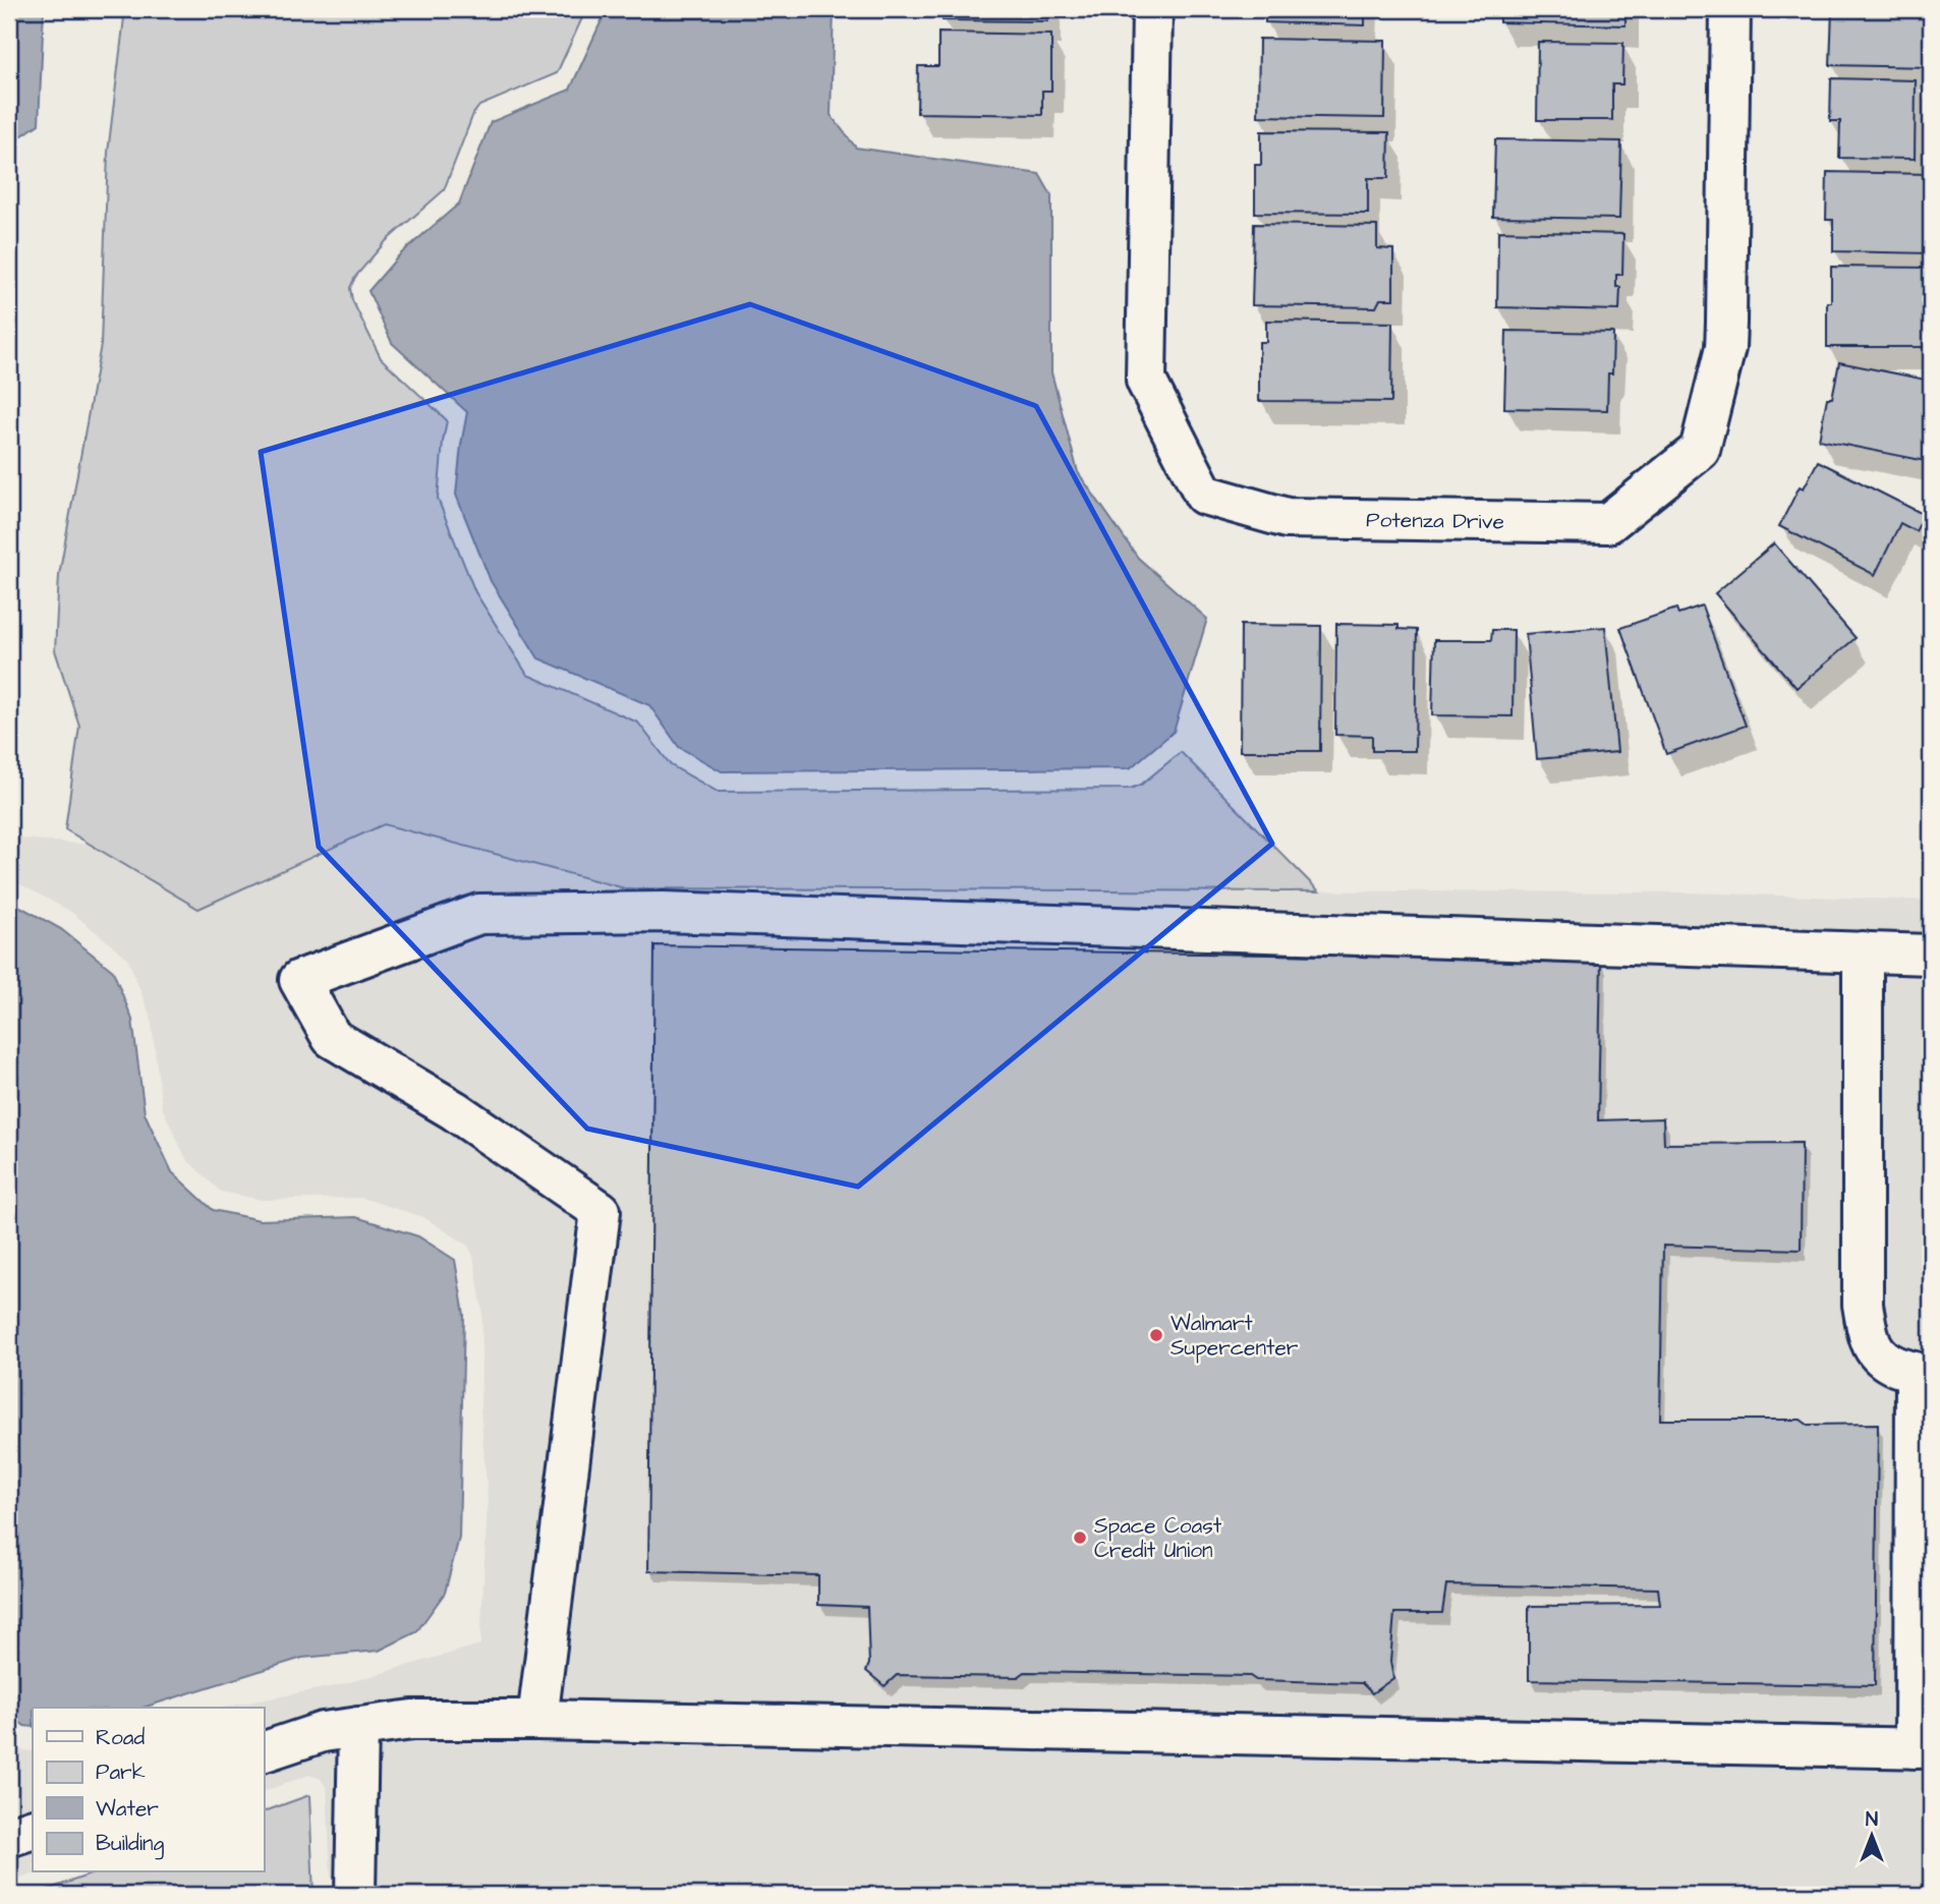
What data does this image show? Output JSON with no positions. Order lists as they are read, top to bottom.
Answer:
{
  "streets": {
    "street": ["Potenza Drive"]
  },
  "places": ["Walmart Supercenter", "Space Coast Credit Union"],
  "legend": [
    "Road",
    "Park",
    "Water",
    "Building"
  ],
  "north": "top"
}
